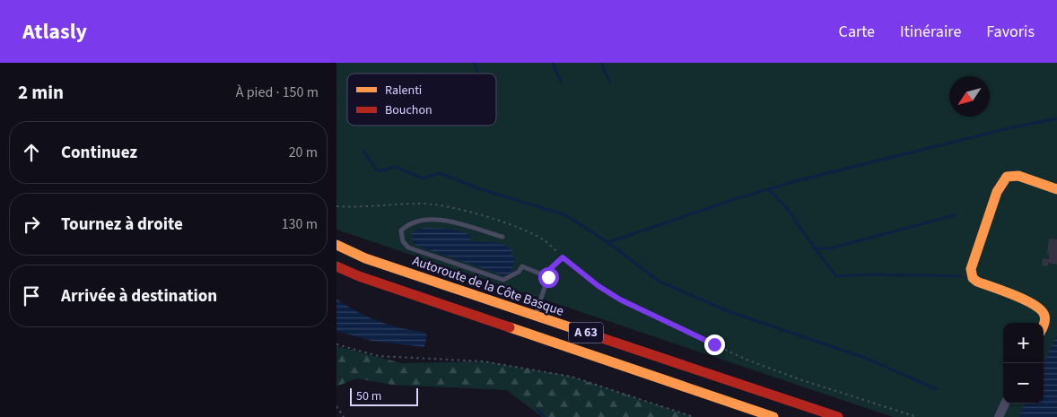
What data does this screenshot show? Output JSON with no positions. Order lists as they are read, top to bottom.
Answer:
{
  "streets": {
    "main road": ["Autoroute de la Côte Basque", "A 63"]
  },
  "legend": ["Ralenti", "Bouchon"],
  "scale_bar": "50 m",
  "north": "bottom left",
  "page": {
    "header": "Atlasly",
    "nav": ["Carte", "Itinéraire", "Favoris"],
    "heading": ["2 min", "À pied · 150 m"],
    "list": [
      ["Continuez", "20 m"],
      ["Tournez à droite", "130 m"],
      "Arrivée à destination"
    ],
    "map_buttons": ["+", "−"],
    "scale": "50 m"
  }
}
